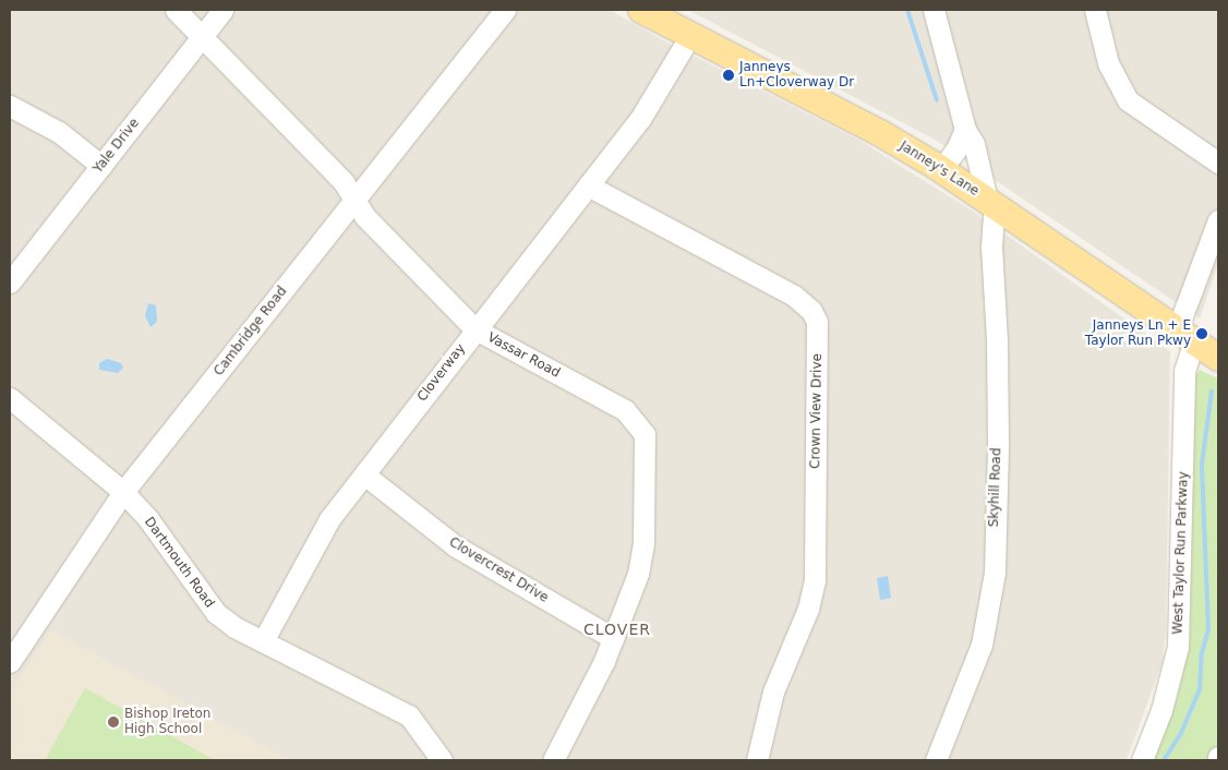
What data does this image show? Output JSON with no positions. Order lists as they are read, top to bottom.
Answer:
{
  "streets": {
    "main road": ["Janney's Lane"],
    "street": [
      "Yale Drive",
      "Cambridge Road",
      "Vassar Road",
      "Cloverway",
      "Crown View Drive",
      "Skyhill Road",
      "West Taylor Run Parkway",
      "Dartmouth Road",
      "Clovercrest Drive"
    ]
  },
  "crossings": [
    ["Yale Drive", "Vassar Road"],
    ["Janney's Lane", "Cloverway"],
    ["Janney's Lane", "Skyhill Road"],
    ["Janney's Lane", "West Taylor Run Parkway"],
    ["Cambridge Road", "Vassar Road"],
    ["Cambridge Road", "Dartmouth Road"],
    ["Vassar Road", "Cloverway"],
    ["Vassar Road", "Clovercrest Drive"],
    ["Cloverway", "Crown View Drive"],
    ["Cloverway", "Dartmouth Road"],
    ["Cloverway", "Clovercrest Drive"]
  ],
  "districts": ["CLOVER"],
  "places": ["Janneys Ln+Cloverway Dr", "Janneys Ln + E Taylor Run Pkwy", "Bishop Ireton High School"]
}
